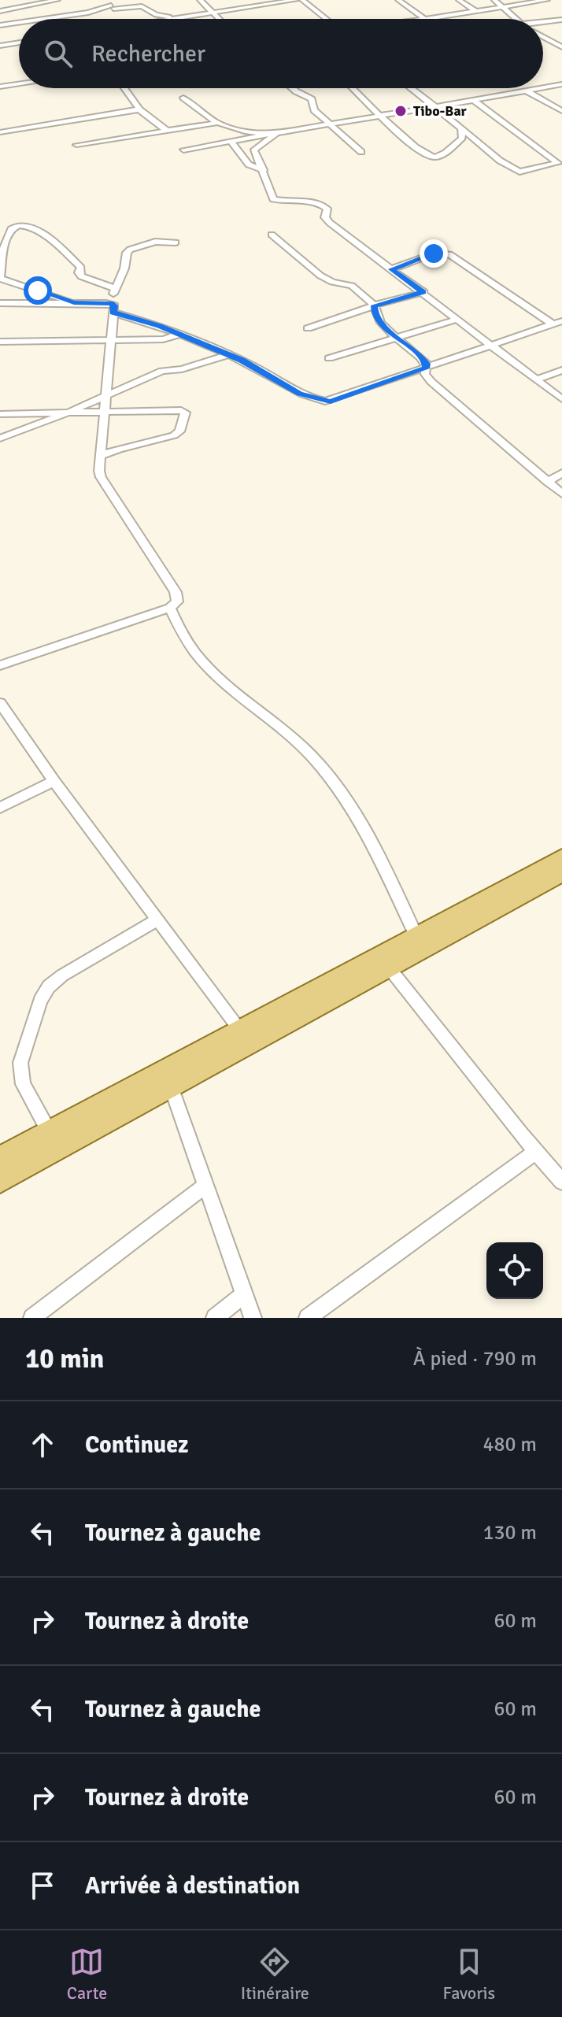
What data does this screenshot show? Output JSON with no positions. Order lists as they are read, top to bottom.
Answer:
{
  "places": ["Tibo-Bar"],
  "page": {
    "search": "Rechercher",
    "heading": ["10 min", "À pied · 790 m"],
    "list": [
      ["Continuez", "480 m"],
      ["Tournez à gauche", "130 m"],
      ["Tournez à droite", "60 m"],
      ["Tournez à gauche", "60 m"],
      ["Tournez à droite", "60 m"],
      "Arrivée à destination"
    ],
    "nav": ["Carte", "Itinéraire", "Favoris"]
  }
}
